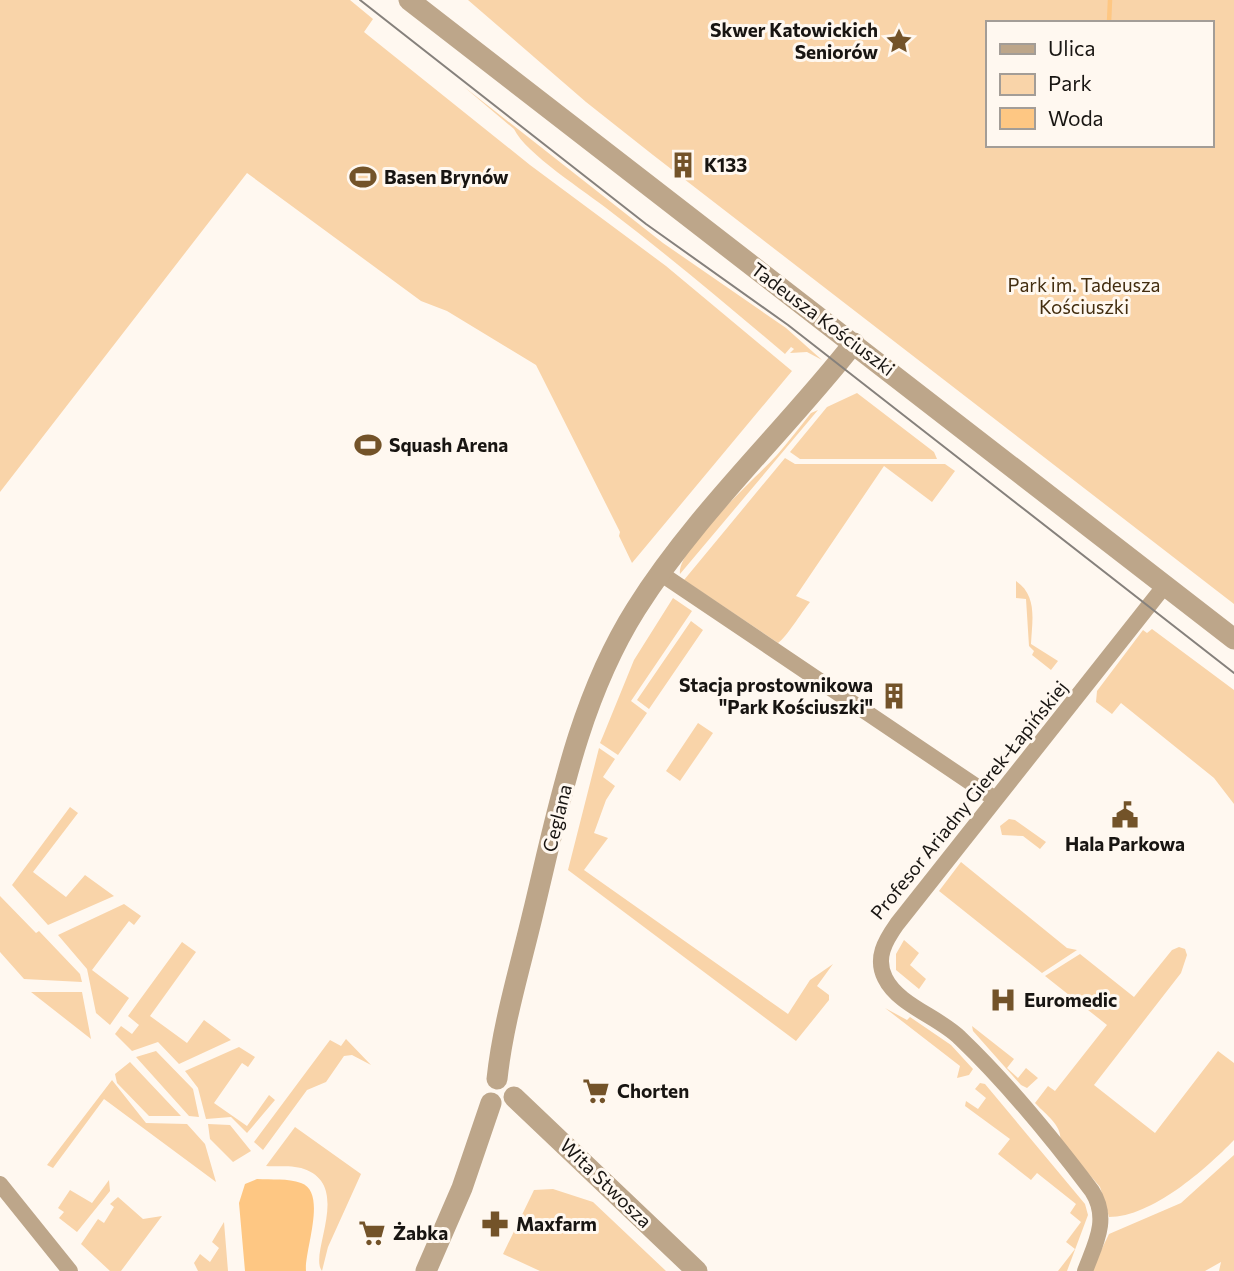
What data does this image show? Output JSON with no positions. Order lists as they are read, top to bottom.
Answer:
{
  "streets": {
    "street": [
      "Tadeusza Kościuszki",
      "Profesor Ariadny Gierek-Łapińskiej",
      "Ceglana",
      "Wita Stwosza"
    ]
  },
  "crossings": [
    ["Tadeusza Kościuszki", "Profesor Ariadny Gierek-Łapińskiej"],
    ["Tadeusza Kościuszki", "Ceglana"],
    ["Ceglana", "Wita Stwosza"]
  ],
  "parks": ["Park im. Tadeusza Kościuszki"],
  "places": {
    "place": ["Skwer Katowickich Seniorów"],
    "building": ["K133", "Stacja prostownikowa \"Park Kościuszki\""],
    "sports": ["Basen Brynów", "Squash Arena"],
    "public building": ["Hala Parkowa"],
    "hospital": ["Euromedic"],
    "supermarket": ["Chorten", "Żabka"],
    "pharmacy": ["Maxfarm"]
  },
  "legend": ["Ulica", "Park", "Woda"]
}
